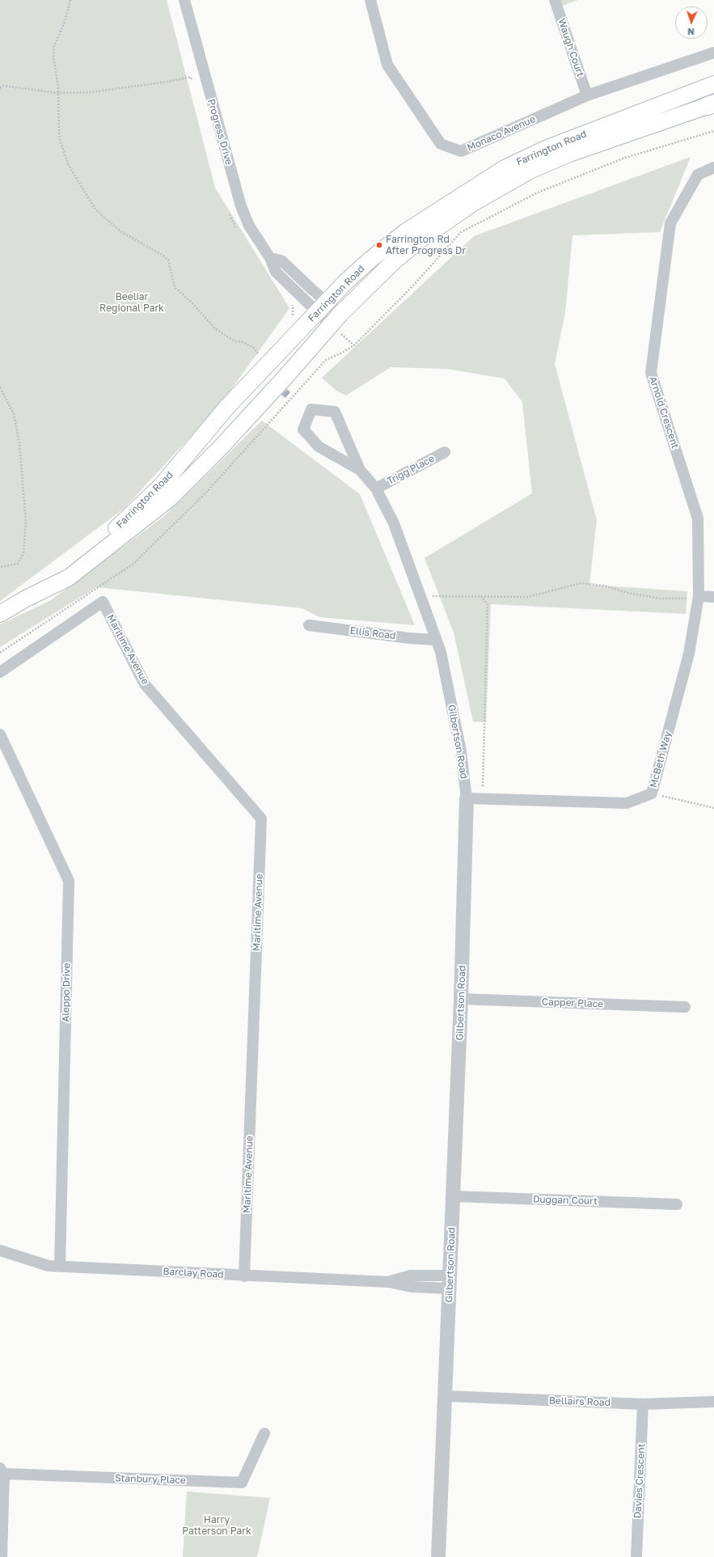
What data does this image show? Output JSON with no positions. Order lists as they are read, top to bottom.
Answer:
{
  "streets": {
    "main road": ["Farrington Road"],
    "street": [
      "Waugh Court",
      "Progress Drive",
      "Monaco Avenue",
      "Arnold Crescent",
      "Trigg Place",
      "Ellis Road",
      "Maritime Avenue",
      "Gilbertson Road",
      "McBeth Way",
      "Aleppo Drive",
      "Capper Place",
      "Duggan Court",
      "Barclay Road",
      "Bellairs Road",
      "Stanbury Place",
      "Davies Crescent"
    ]
  },
  "crossings": [
    ["Waugh Court", "Monaco Avenue"],
    ["Progress Drive", "Farrington Road"],
    ["Arnold Crescent", "McBeth Way"],
    ["Trigg Place", "Gilbertson Road"],
    ["Ellis Road", "Gilbertson Road"],
    ["Maritime Avenue", "Barclay Road"],
    ["Gilbertson Road", "McBeth Way"],
    ["Gilbertson Road", "Capper Place"],
    ["Gilbertson Road", "Duggan Court"],
    ["Gilbertson Road", "Barclay Road"],
    ["Gilbertson Road", "Bellairs Road"],
    ["Aleppo Drive", "Barclay Road"],
    ["Bellairs Road", "Davies Crescent"]
  ],
  "parks": ["Beeliar Regional Park", "Harry Patterson Park"],
  "places": ["Farrington Rd After Progress Dr"],
  "north": "bottom"
}
